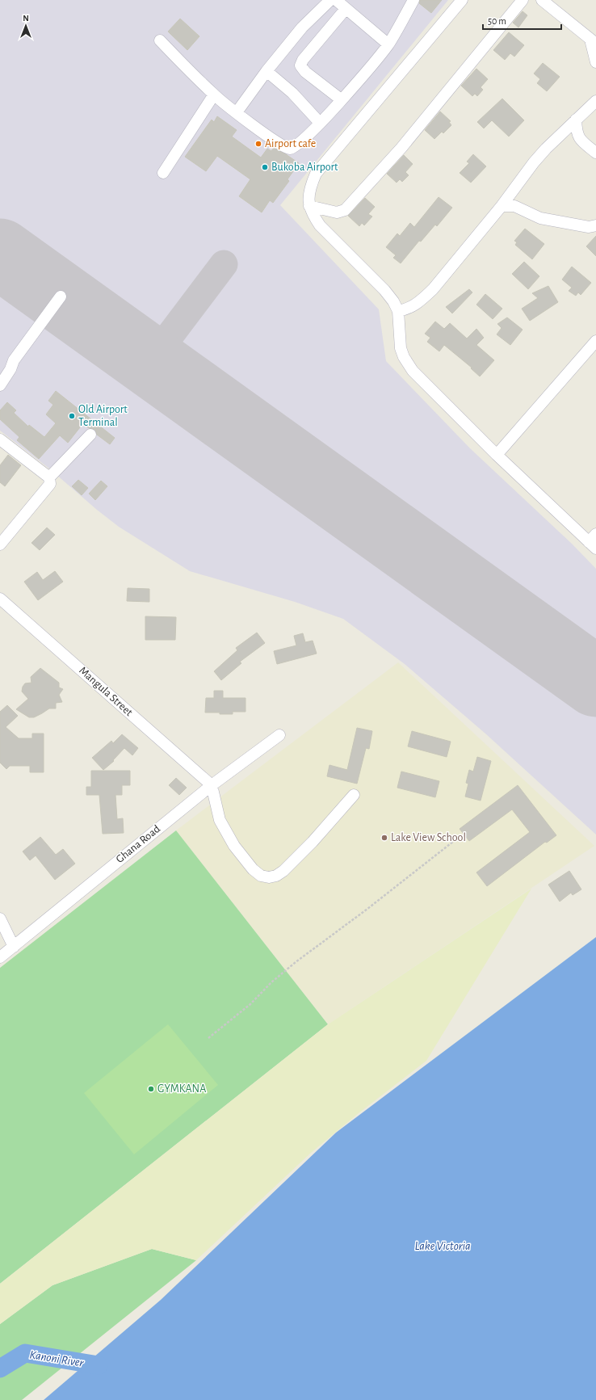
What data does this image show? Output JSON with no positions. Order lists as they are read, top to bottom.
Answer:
{
  "streets": {
    "street": ["Mangula Street", "Ghana Road"]
  },
  "crossings": [
    ["Mangula Street", "Ghana Road"]
  ],
  "water": ["Lake Victoria", "Kanoni River"],
  "places": [
    "Airport cafe",
    "Bukoba Airport",
    "Old Airport Terminal",
    "Lake View School",
    "GYMKANA"
  ],
  "scale_bar": "50 m",
  "north": "top"
}
